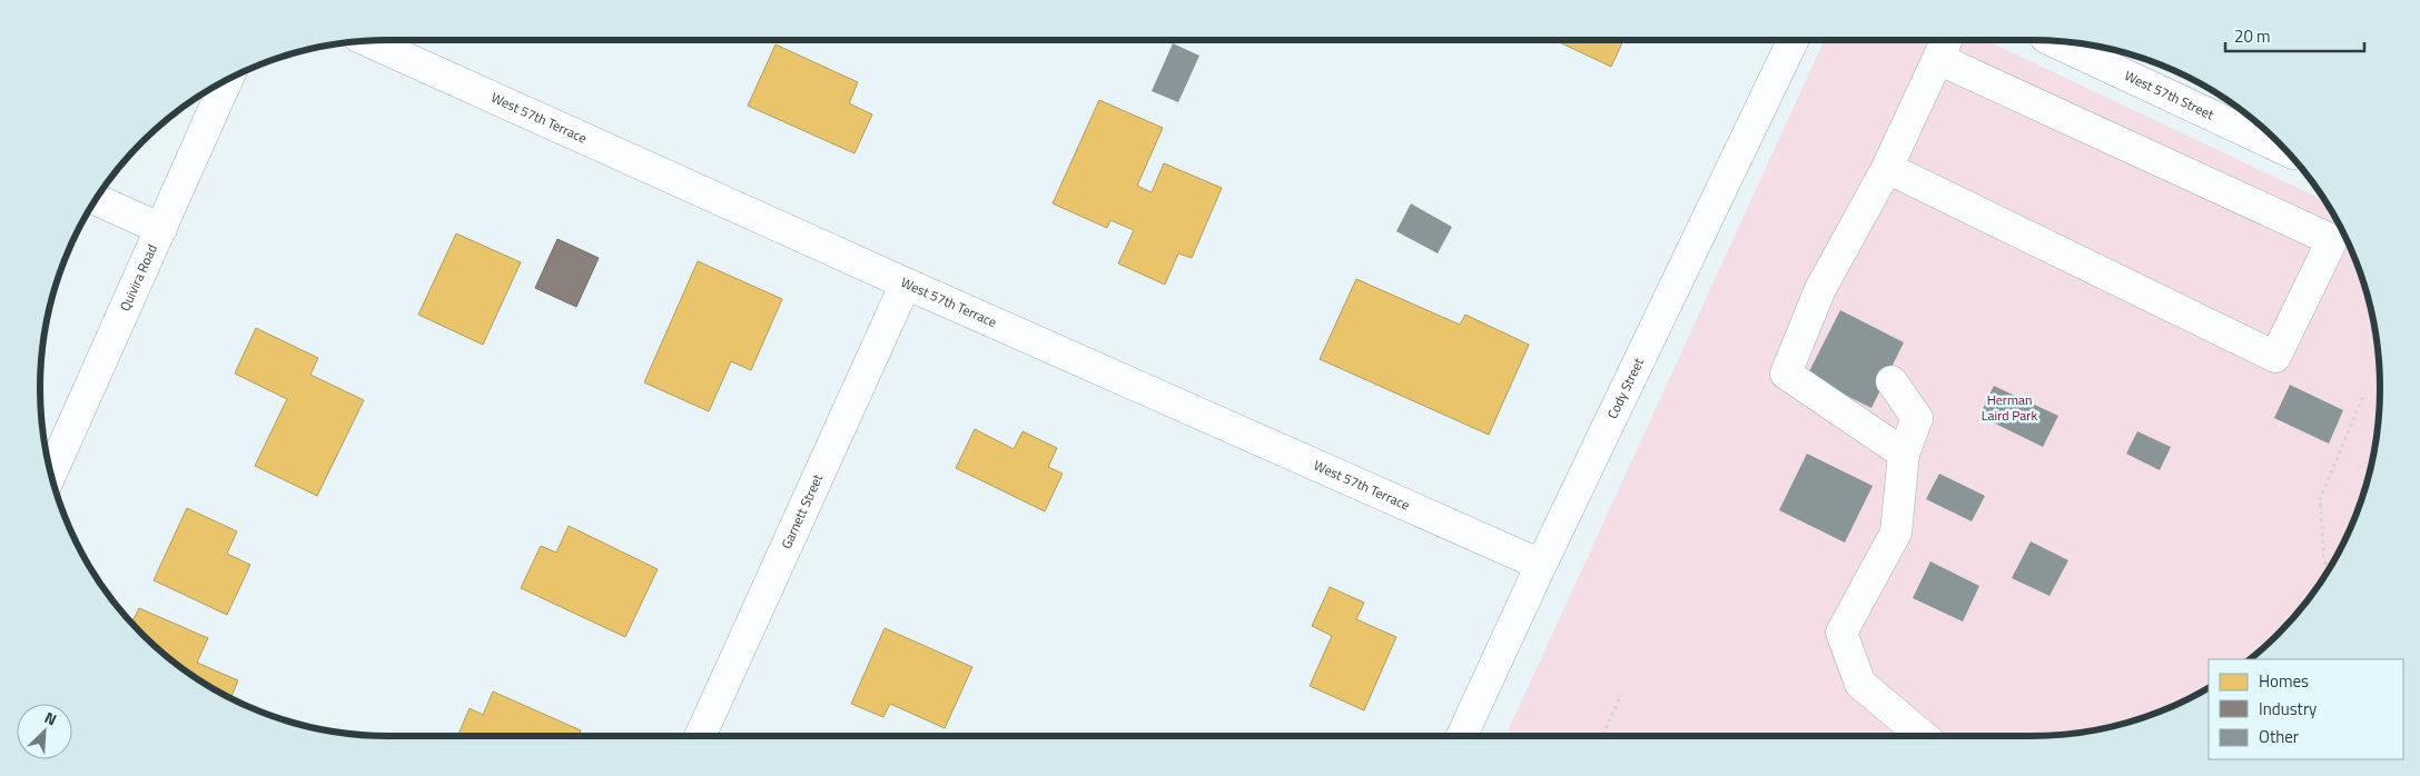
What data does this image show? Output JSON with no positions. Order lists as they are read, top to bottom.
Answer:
{
  "streets": {
    "street": [
      "West 57th Street",
      "West 57th Terrace",
      "Quivira Road",
      "Cody Street",
      "Garnett Street"
    ]
  },
  "crossings": [
    ["West 57th Terrace", "Cody Street"],
    ["West 57th Terrace", "Garnett Street"]
  ],
  "parks": ["Herman Laird Park"],
  "legend": ["Homes", "Industry", "Other"],
  "scale_bar": "20 m",
  "north": "top right"
}
